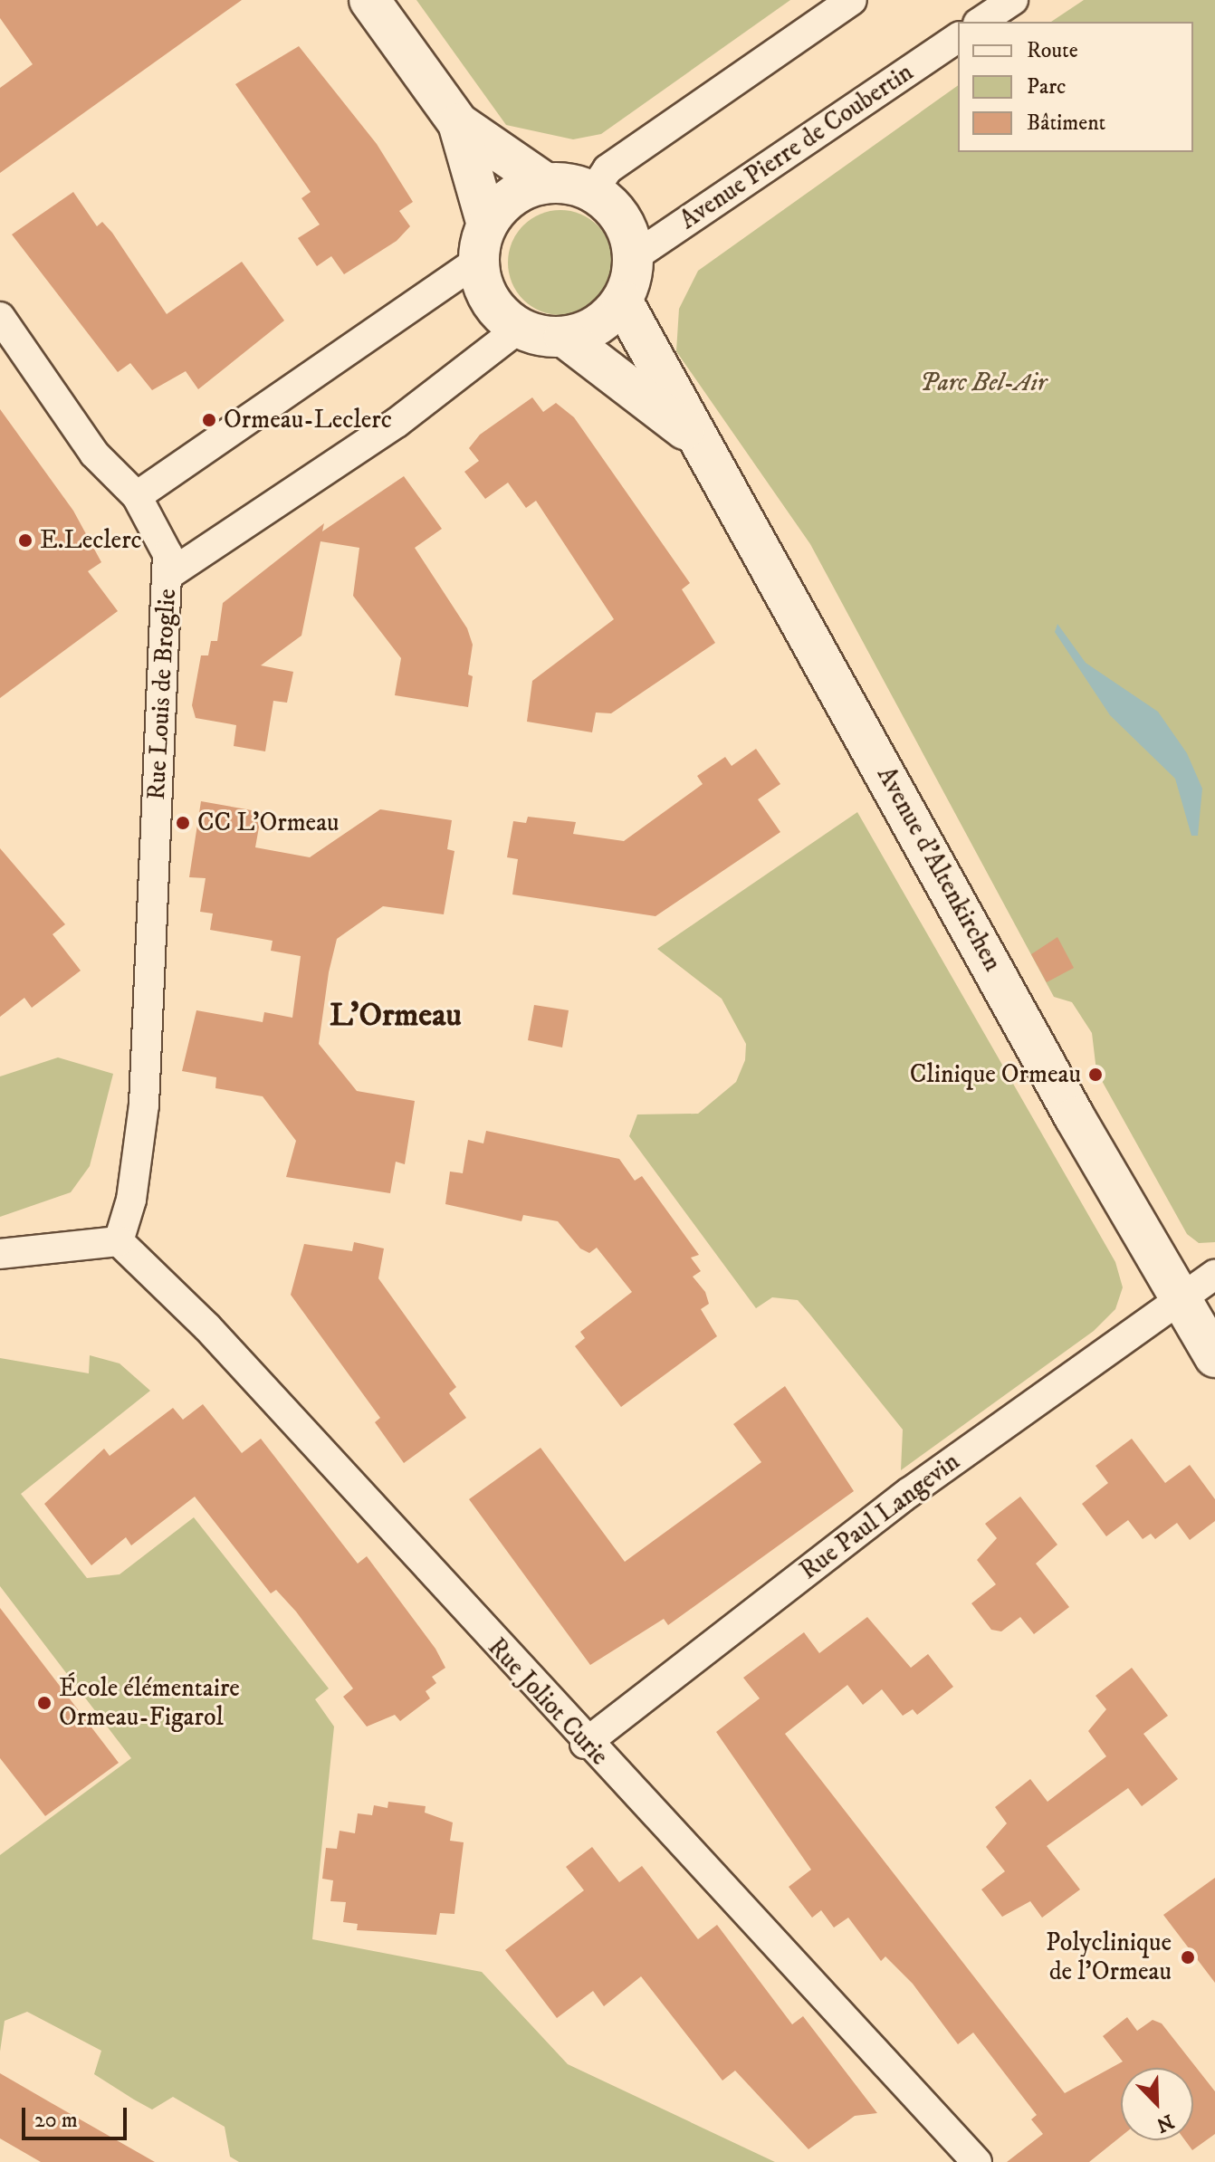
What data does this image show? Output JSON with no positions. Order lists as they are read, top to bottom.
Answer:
{
  "streets": {
    "street": [
      "Avenue Pierre de Coubertin",
      "Rue Louis de Broglie",
      "Avenue d'Altenkirchen",
      "Rue Paul Langevin",
      "Rue Joliot Curie"
    ]
  },
  "crossings": [
    ["Avenue Pierre de Coubertin", "Rue Louis de Broglie"],
    ["Avenue Pierre de Coubertin", "Avenue d'Altenkirchen"],
    ["Rue Louis de Broglie", "Avenue d'Altenkirchen"],
    ["Rue Louis de Broglie", "Rue Joliot Curie"],
    ["Avenue d'Altenkirchen", "Rue Paul Langevin"],
    ["Rue Paul Langevin", "Rue Joliot Curie"]
  ],
  "districts": ["L'Ormeau"],
  "parks": ["Parc Bel-Air"],
  "places": [
    "Ormeau-Leclerc",
    "E.Leclerc",
    "CC L'Ormeau",
    "Clinique Ormeau",
    "École élémentaire Ormeau-Figarol",
    "Polyclinique de l'Ormeau"
  ],
  "legend": ["Route", "Parc", "Bâtiment"],
  "scale_bar": "20 m",
  "north": "bottom right"
}
